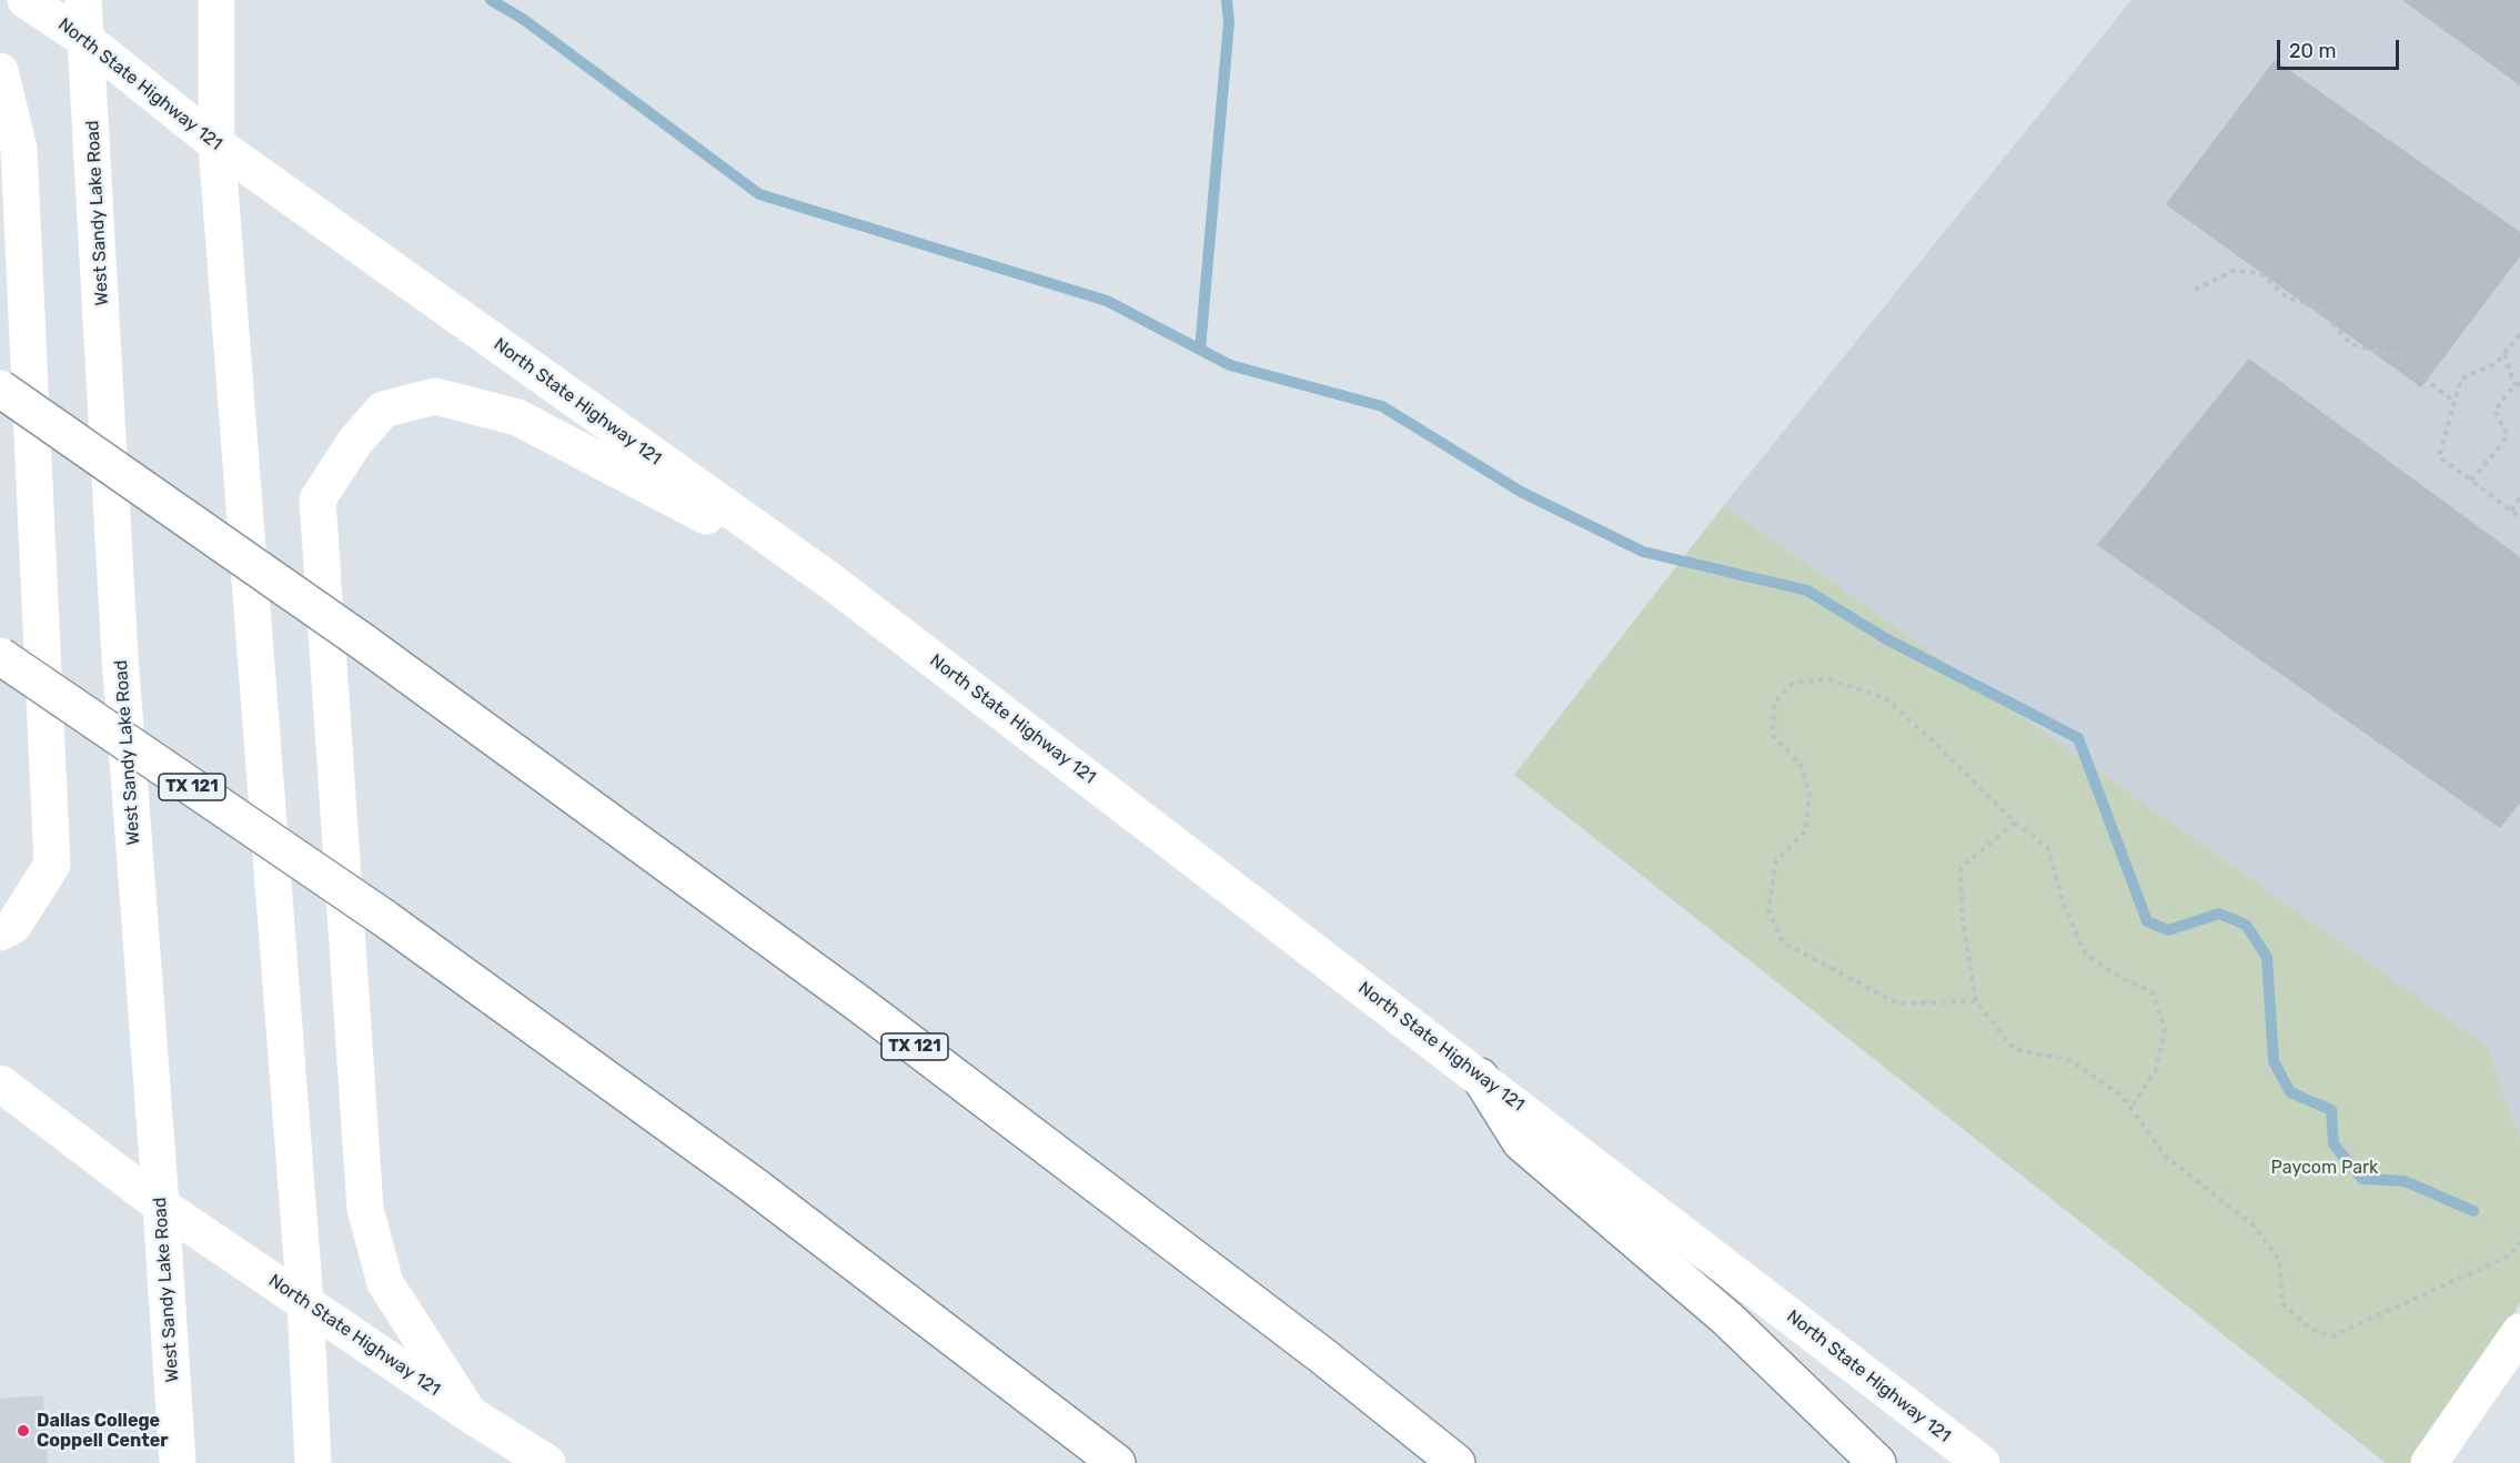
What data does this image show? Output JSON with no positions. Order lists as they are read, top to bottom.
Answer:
{
  "streets": {
    "main road": ["North State Highway 121", "West Sandy Lake Road", "TX 121"]
  },
  "crossings": [
    ["North State Highway 121", "West Sandy Lake Road"]
  ],
  "parks": ["Paycom Park"],
  "places": ["Dallas College Coppell Center"],
  "scale_bar": "20 m"
}
